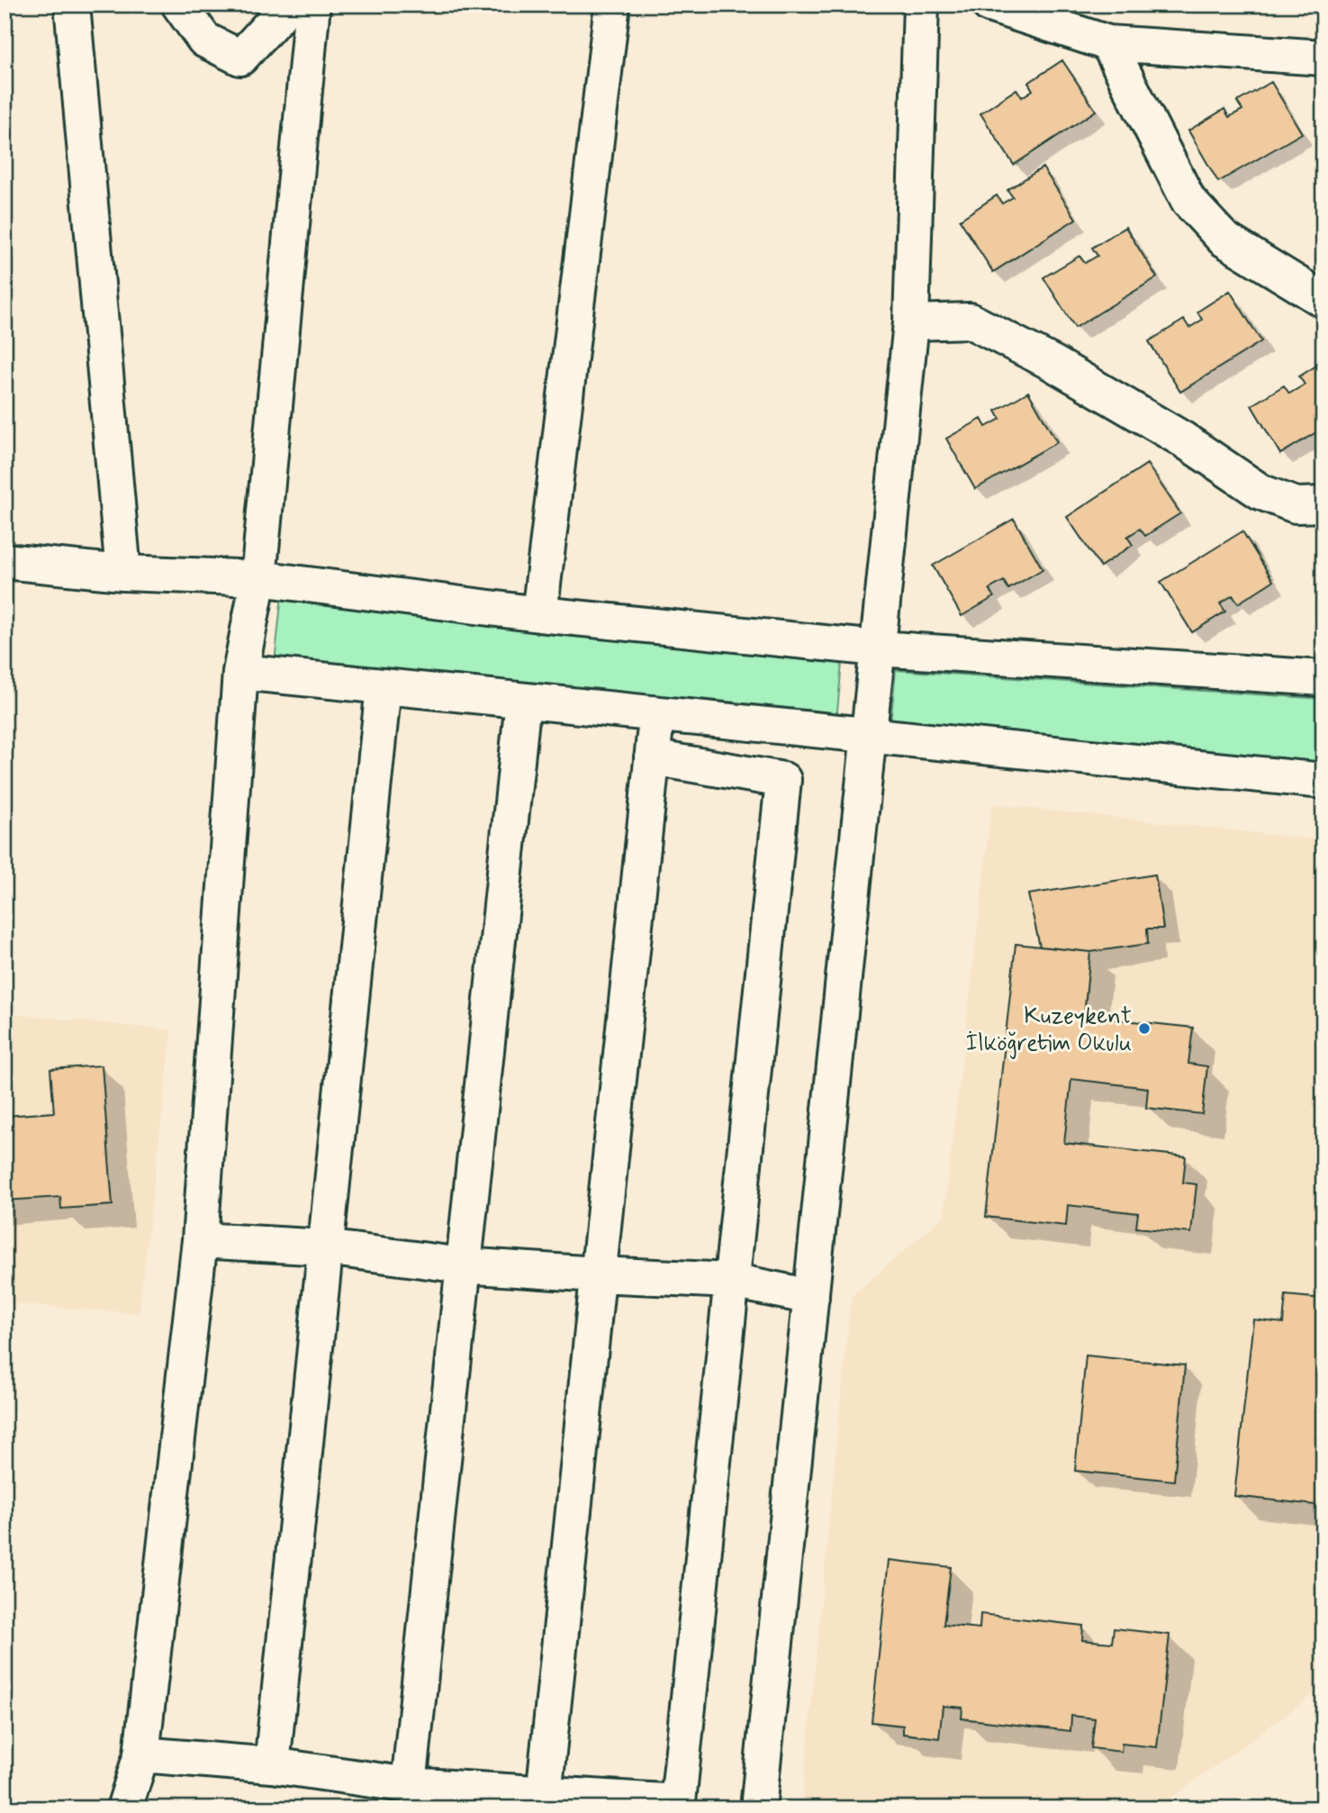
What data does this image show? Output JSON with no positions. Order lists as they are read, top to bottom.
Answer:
{
  "places": ["Kuzeykent İlköğretim Okulu"]
}
